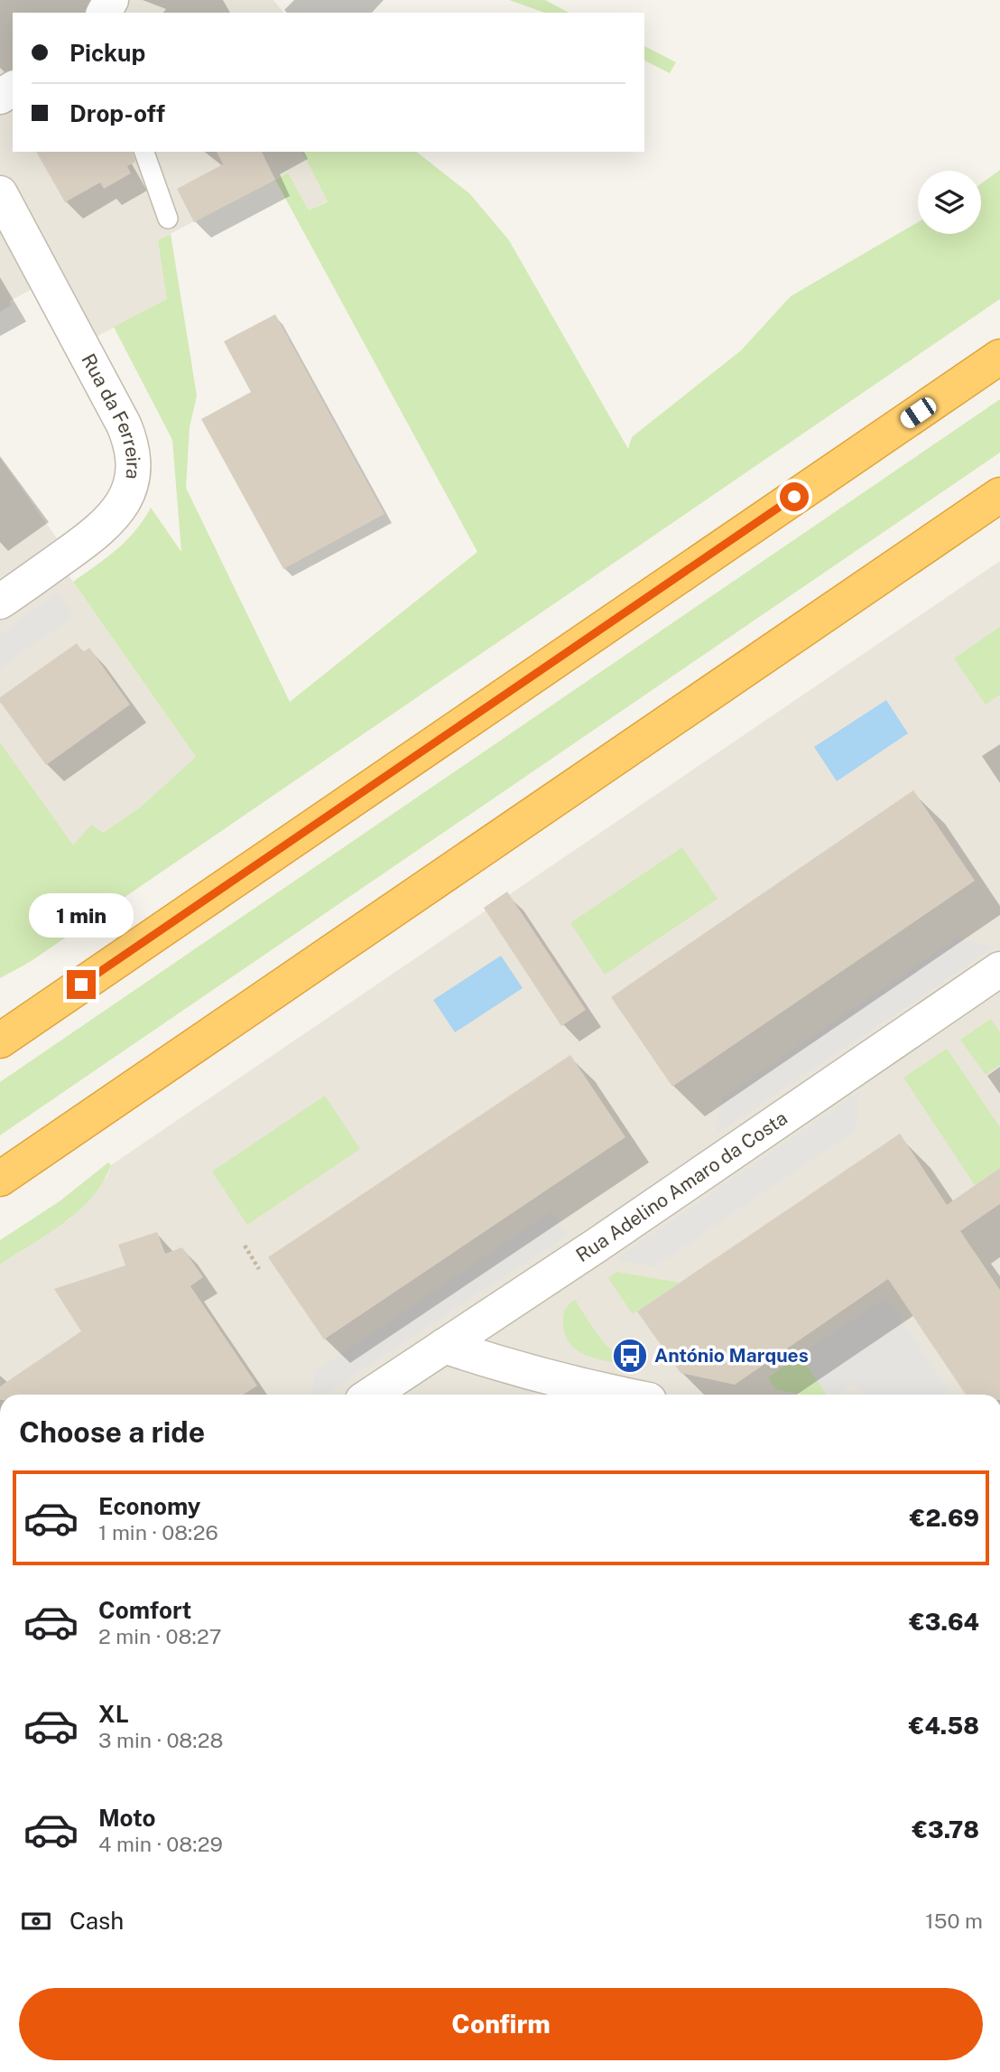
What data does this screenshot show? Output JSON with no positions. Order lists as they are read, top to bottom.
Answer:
{
  "streets": {
    "street": ["Rua da Ferreira", "Rua Adelino Amaro da Costa"]
  },
  "places": {
    "bus stop": ["António Marques"]
  },
  "page": {
    "banner": ["Pickup", "Drop-off"],
    "bubble": "1 min",
    "heading": "Choose a ride",
    "list": [
      {
        "name": "Economy",
        "note": "1 min · 08:26",
        "value": "€2.69"
      },
      {
        "name": "Comfort",
        "note": "2 min · 08:27",
        "value": "€3.64"
      },
      {
        "name": "XL",
        "note": "3 min · 08:28",
        "value": "€4.58"
      },
      {
        "name": "Moto",
        "note": "4 min · 08:29",
        "value": "€3.78"
      }
    ],
    "pay": ["Cash", "150 m"],
    "buttons": "Confirm"
  }
}
